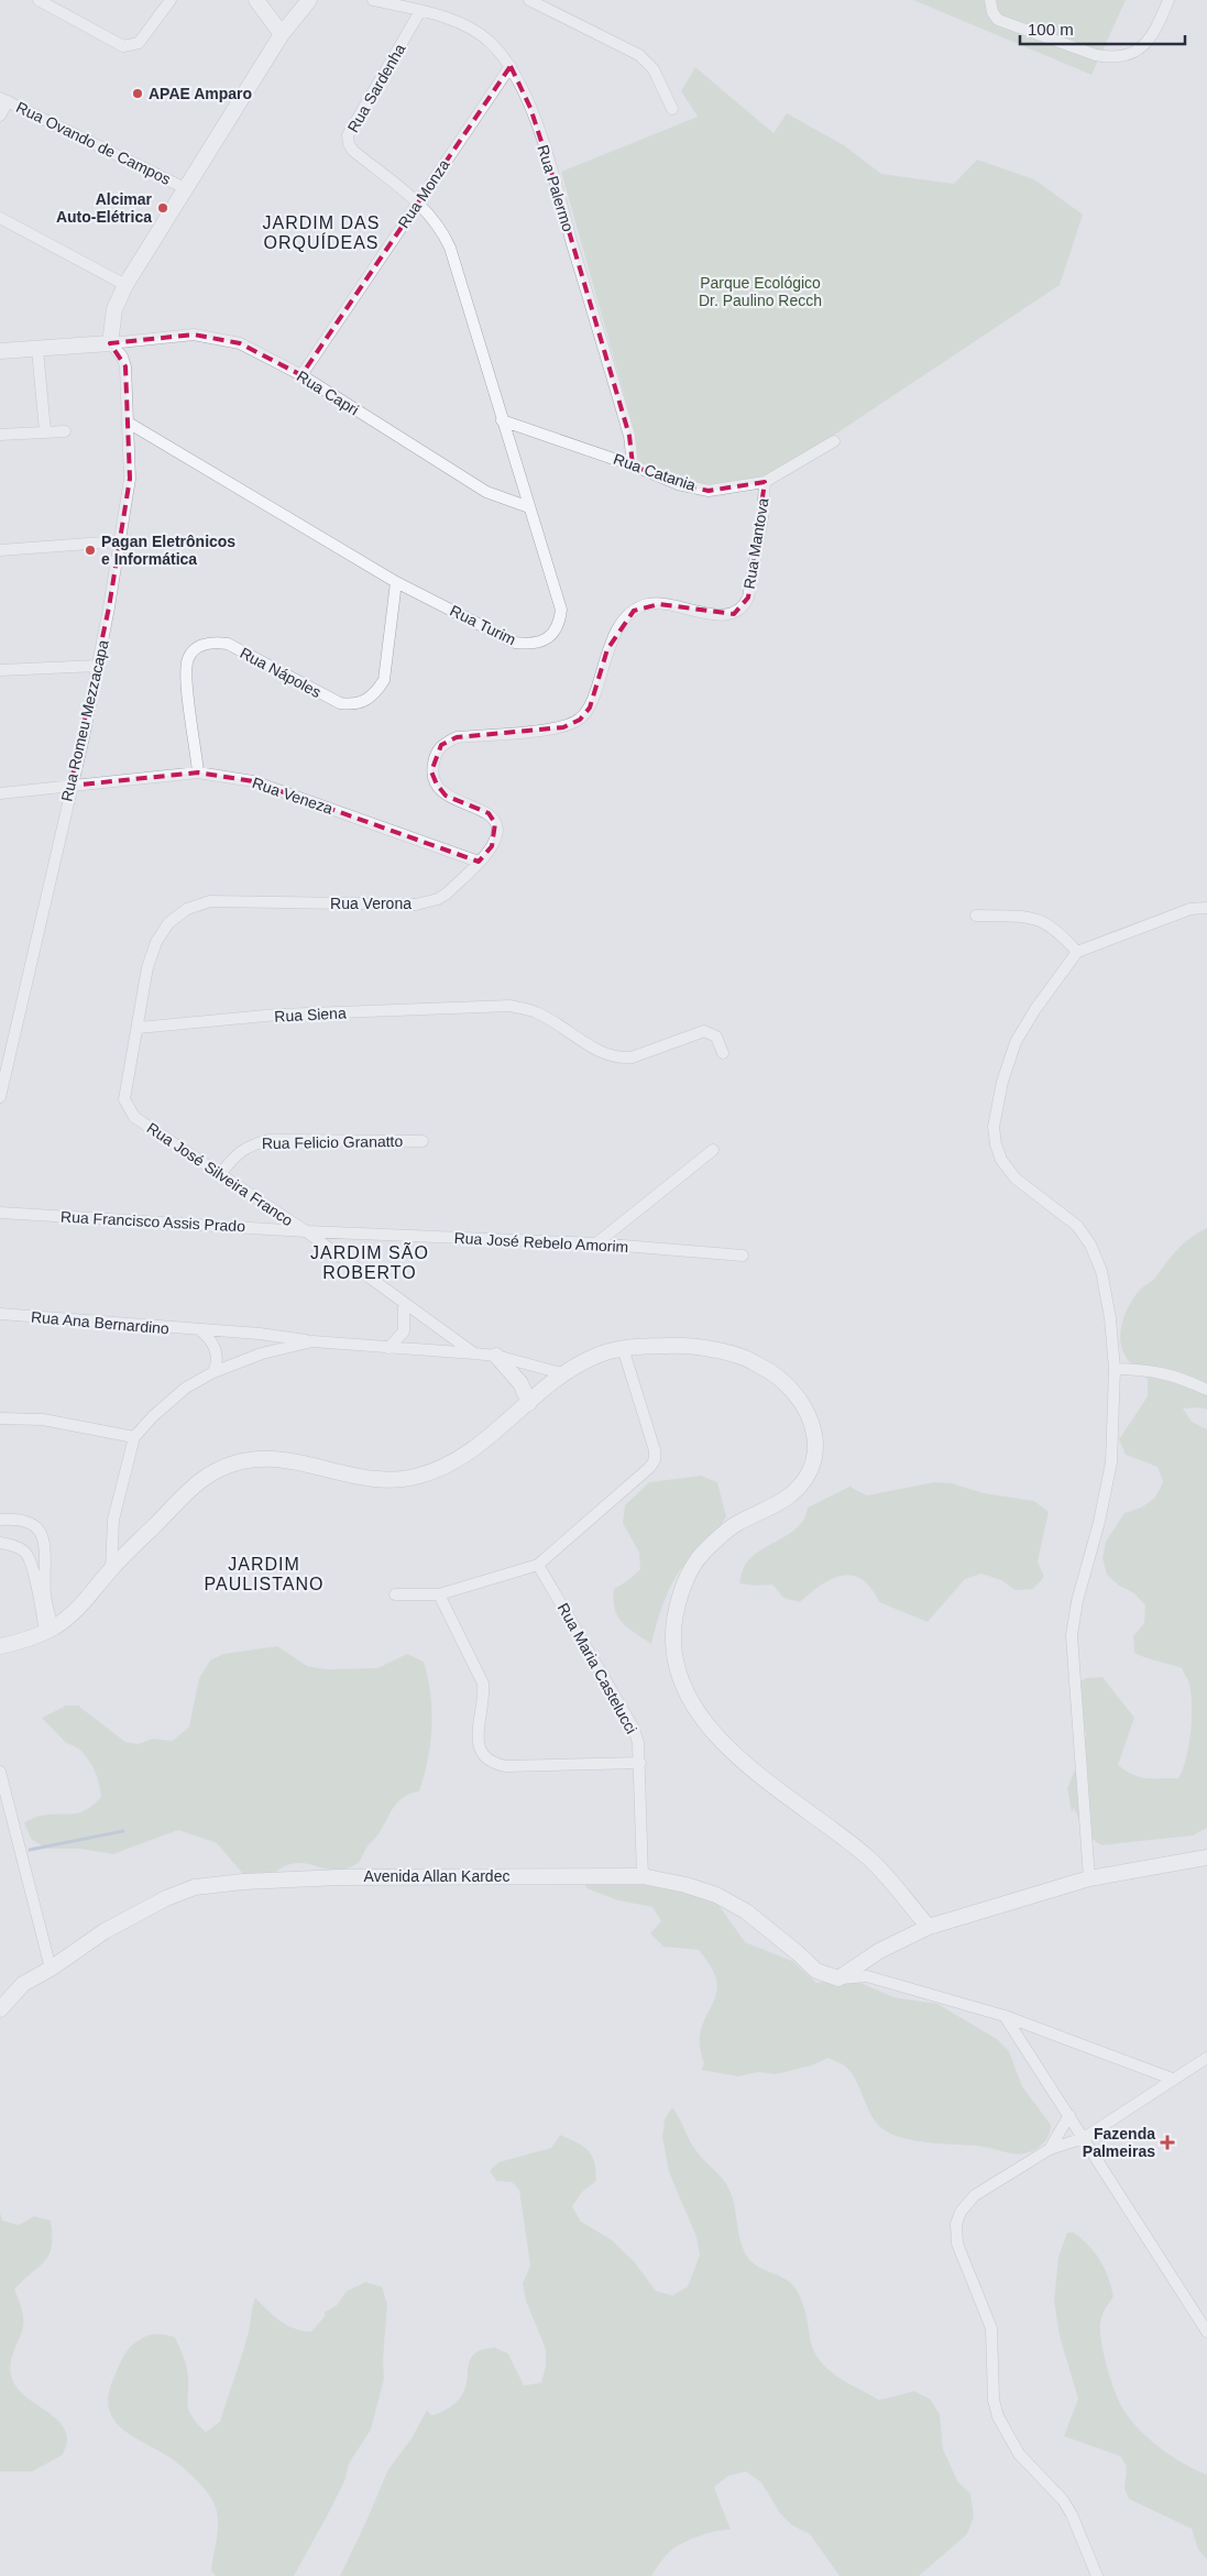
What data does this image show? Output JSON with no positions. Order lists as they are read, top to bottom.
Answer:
{
  "streets": {
    "street": [
      "Rua Sardenha",
      "Rua Ovando de Campos",
      "Rua Palermo",
      "Rua Monza",
      "Rua Capri",
      "Rua Catania",
      "Rua Mantova",
      "Rua Turim",
      "Rua Nápoles",
      "Rua Romeu Mezzacapa",
      "Rua Veneza",
      "Rua Verona",
      "Rua Siena",
      "Rua Felicio Granatto",
      "Rua José Silveira Franco",
      "Rua Francisco Assis Prado",
      "Rua José Rebelo Amorim",
      "Rua Ana Bernardino",
      "Rua Maria Castelucci",
      "Avenida Allan Kardec"
    ]
  },
  "crossings": [
    ["Rua Sardenha", "Rua Palermo"],
    ["Rua Sardenha", "Rua Monza"],
    ["Rua Sardenha", "Rua Turim"],
    ["Rua Palermo", "Rua Monza"],
    ["Rua Palermo", "Rua Catania"],
    ["Rua Monza", "Rua Capri"],
    ["Rua Monza", "Rua Turim"],
    ["Rua Capri", "Rua Turim"],
    ["Rua Capri", "Rua Romeu Mezzacapa"],
    ["Rua Catania", "Rua Mantova"],
    ["Rua Catania", "Rua Turim"],
    ["Rua Mantova", "Rua Verona"],
    ["Rua Turim", "Rua Nápoles"],
    ["Rua Turim", "Rua Romeu Mezzacapa"],
    ["Rua Nápoles", "Rua Veneza"],
    ["Rua Romeu Mezzacapa", "Rua Veneza"],
    ["Rua Veneza", "Rua Verona"],
    ["Rua Verona", "Rua Siena"],
    ["Rua Verona", "Rua José Silveira Franco"],
    ["Rua Felicio Granatto", "Rua José Silveira Franco"],
    ["Rua José Silveira Franco", "Rua Francisco Assis Prado"],
    ["Rua José Silveira Franco", "Rua José Rebelo Amorim"],
    ["Rua José Silveira Franco", "Rua Ana Bernardino"],
    ["Rua Francisco Assis Prado", "Rua José Rebelo Amorim"],
    ["Rua Maria Castelucci", "Avenida Allan Kardec"]
  ],
  "districts": ["JARDIM DAS ORQUÍDEAS", "JARDIM SÃO ROBERTO", "JARDIM PAULISTANO"],
  "parks": ["Parque Ecológico Dr. Paulino Recch"],
  "places": {
    "other": ["APAE Amparo", "Alcimar Auto-Elétrica", "Pagan Eletrônicos e Informática"],
    "health": ["Fazenda Palmeiras"]
  },
  "scale_bar": "100 m"
}
